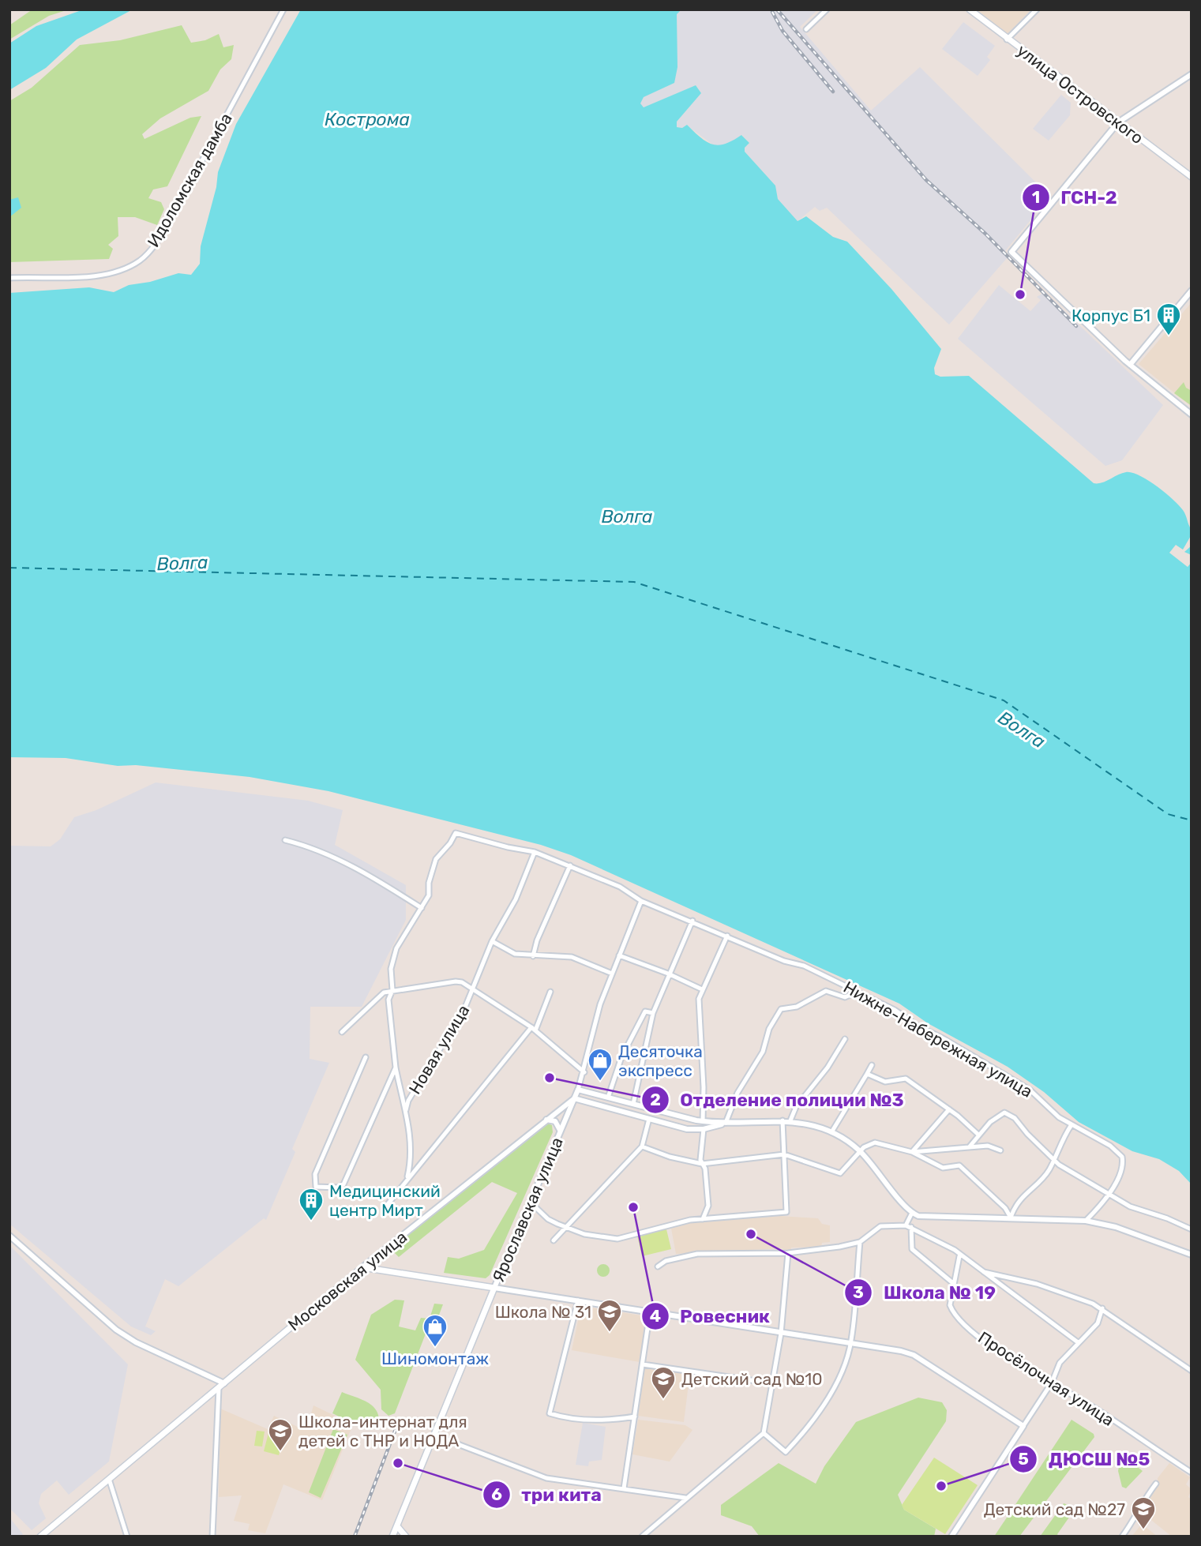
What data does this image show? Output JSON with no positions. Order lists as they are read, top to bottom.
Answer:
{
  "streets": {
    "main road": ["улица Островского", "Ярославская улица", "Московская улица"],
    "street": [
      "Идоломская дамба",
      "Нижне-Набережная улица",
      "Новая улица",
      "Просёлочная улица"
    ]
  },
  "crossings": [
    ["Нижне-Набережная улица", "Новая улица"],
    ["Нижне-Набережная улица", "Московская улица"],
    ["Ярославская улица", "Московская улица"]
  ],
  "water": ["Кострома", "Волга"],
  "places": {
    "other": [
      "ГСН-2",
      "Отделение полиции №3",
      "Ровесник",
      "Школа № 19",
      "три кита",
      "ДЮСШ №5"
    ],
    "building": ["Корпус Б1", "Медицинский центр Мирт"],
    "shop": ["Десяточка экспресс", "Шиномонтаж"],
    "school or university": [
      "Школа № 31",
      "Детский сад №10",
      "Школа-интернат для детей с ТНР и НОДА",
      "Детский сад №27"
    ]
  }
}
